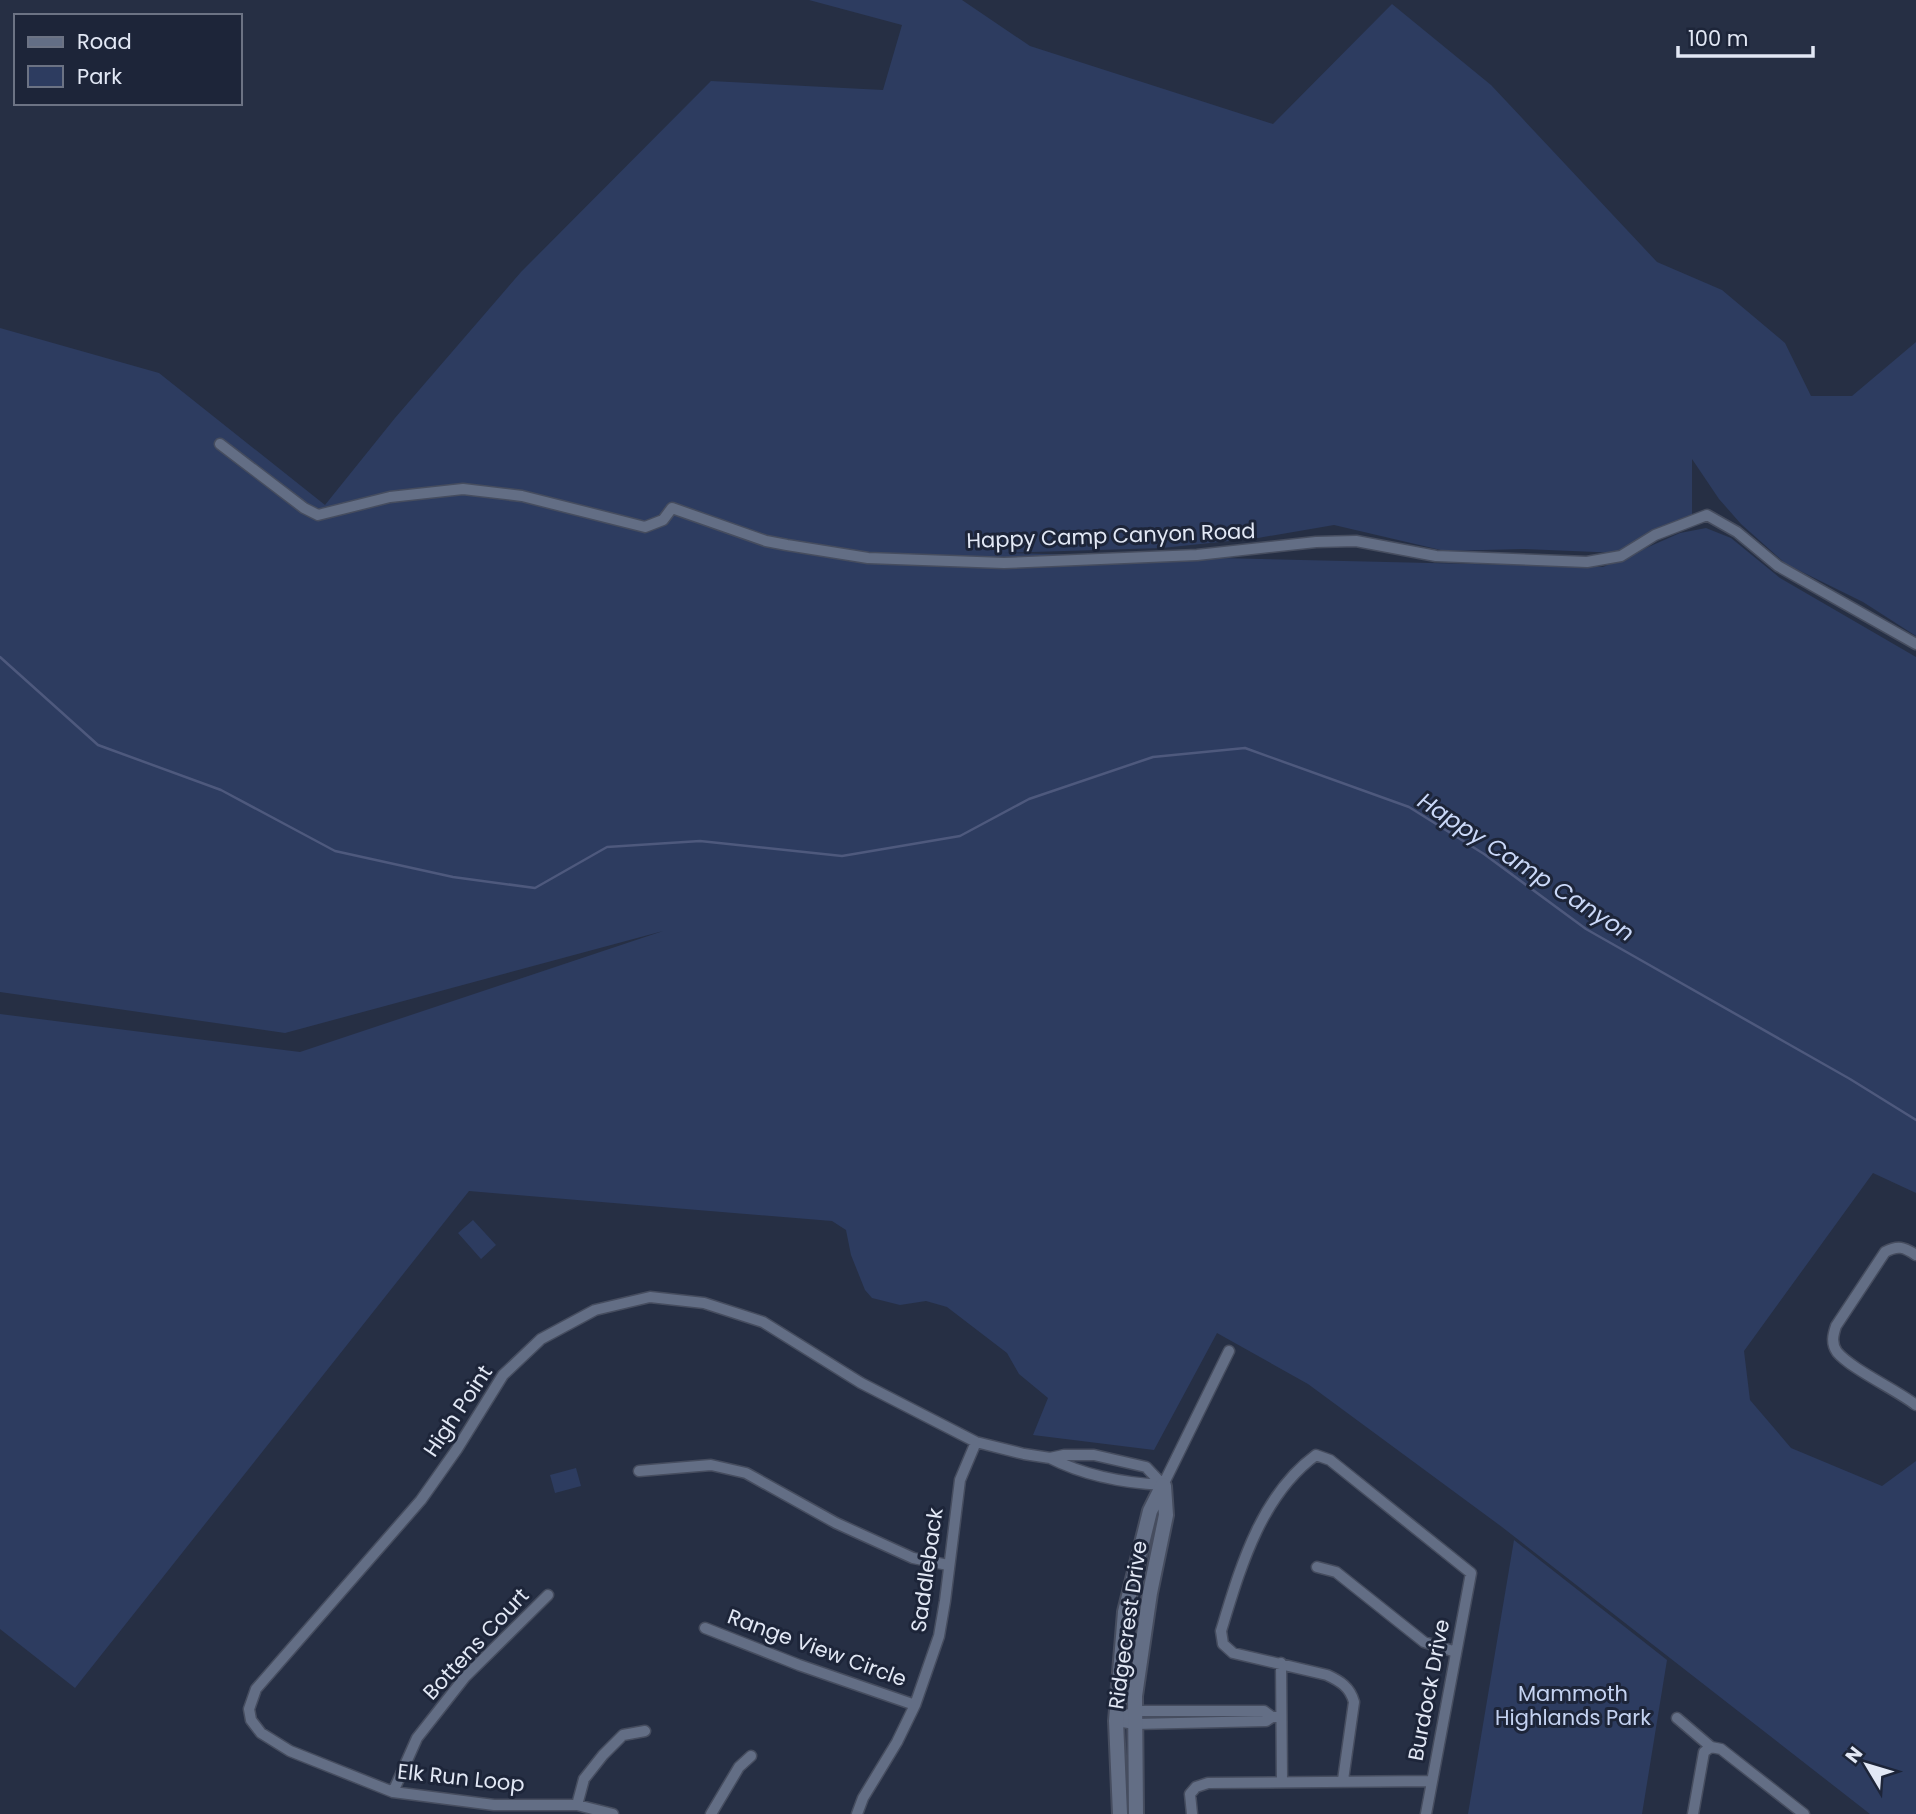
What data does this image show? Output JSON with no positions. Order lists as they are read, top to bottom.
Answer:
{
  "streets": {
    "street": [
      "Happy Camp Canyon Road",
      "High Point",
      "Saddleback",
      "Ridgecrest Drive",
      "Bottens Court",
      "Range View Circle",
      "Burdock Drive",
      "Elk Run Loop"
    ]
  },
  "crossings": [
    ["High Point", "Saddleback"],
    ["High Point", "Ridgecrest Drive"],
    ["High Point", "Elk Run Loop"],
    ["Saddleback", "Range View Circle"],
    ["Bottens Court", "Elk Run Loop"]
  ],
  "water": ["Happy Camp Canyon"],
  "parks": ["Mammoth Highlands Park"],
  "legend": ["Road", "Park"],
  "scale_bar": "100 m",
  "north": "top left"
}
